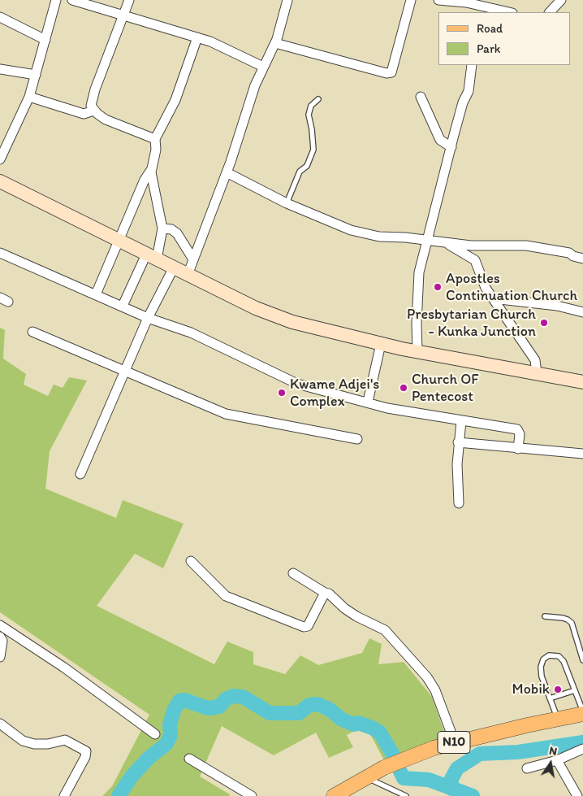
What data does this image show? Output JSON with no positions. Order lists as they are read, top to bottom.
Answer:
{
  "streets": {
    "main road": ["N10"]
  },
  "places": [
    "Apostles Continuation Church",
    "Presbytarian Church - Kunka Junction",
    "Church OF Pentecost",
    "Kwame Adjei's Complex",
    "Mobik"
  ],
  "legend": ["Road", "Park"],
  "north": "top"
}
